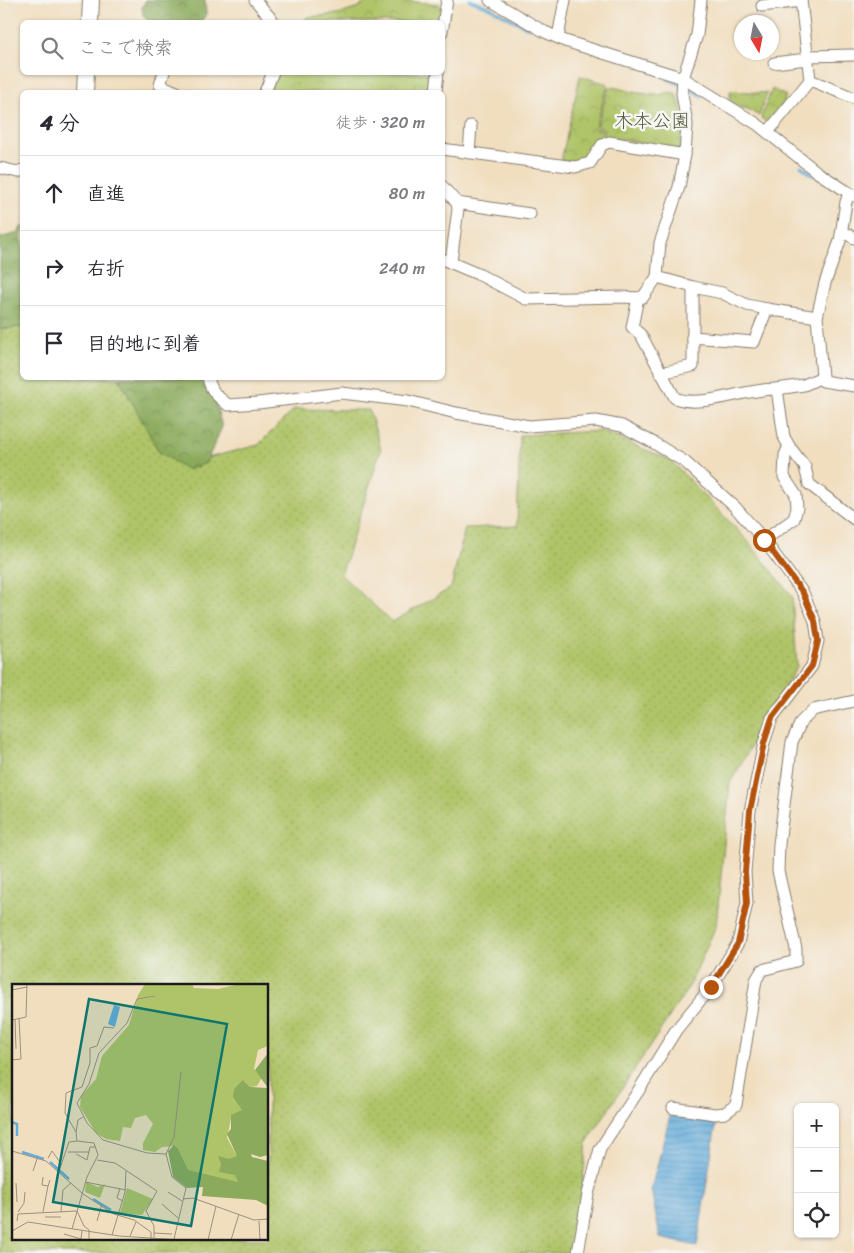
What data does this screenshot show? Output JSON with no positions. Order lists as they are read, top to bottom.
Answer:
{
  "parks": ["木本公園"],
  "north": "bottom",
  "page": {
    "search": "ここで検索",
    "heading": ["4 分", "徒歩 · 320 m"],
    "list": [
      ["直進", "80 m"],
      ["右折", "240 m"],
      "目的地に到着"
    ],
    "map_buttons": ["+", "−"]
  }
}
